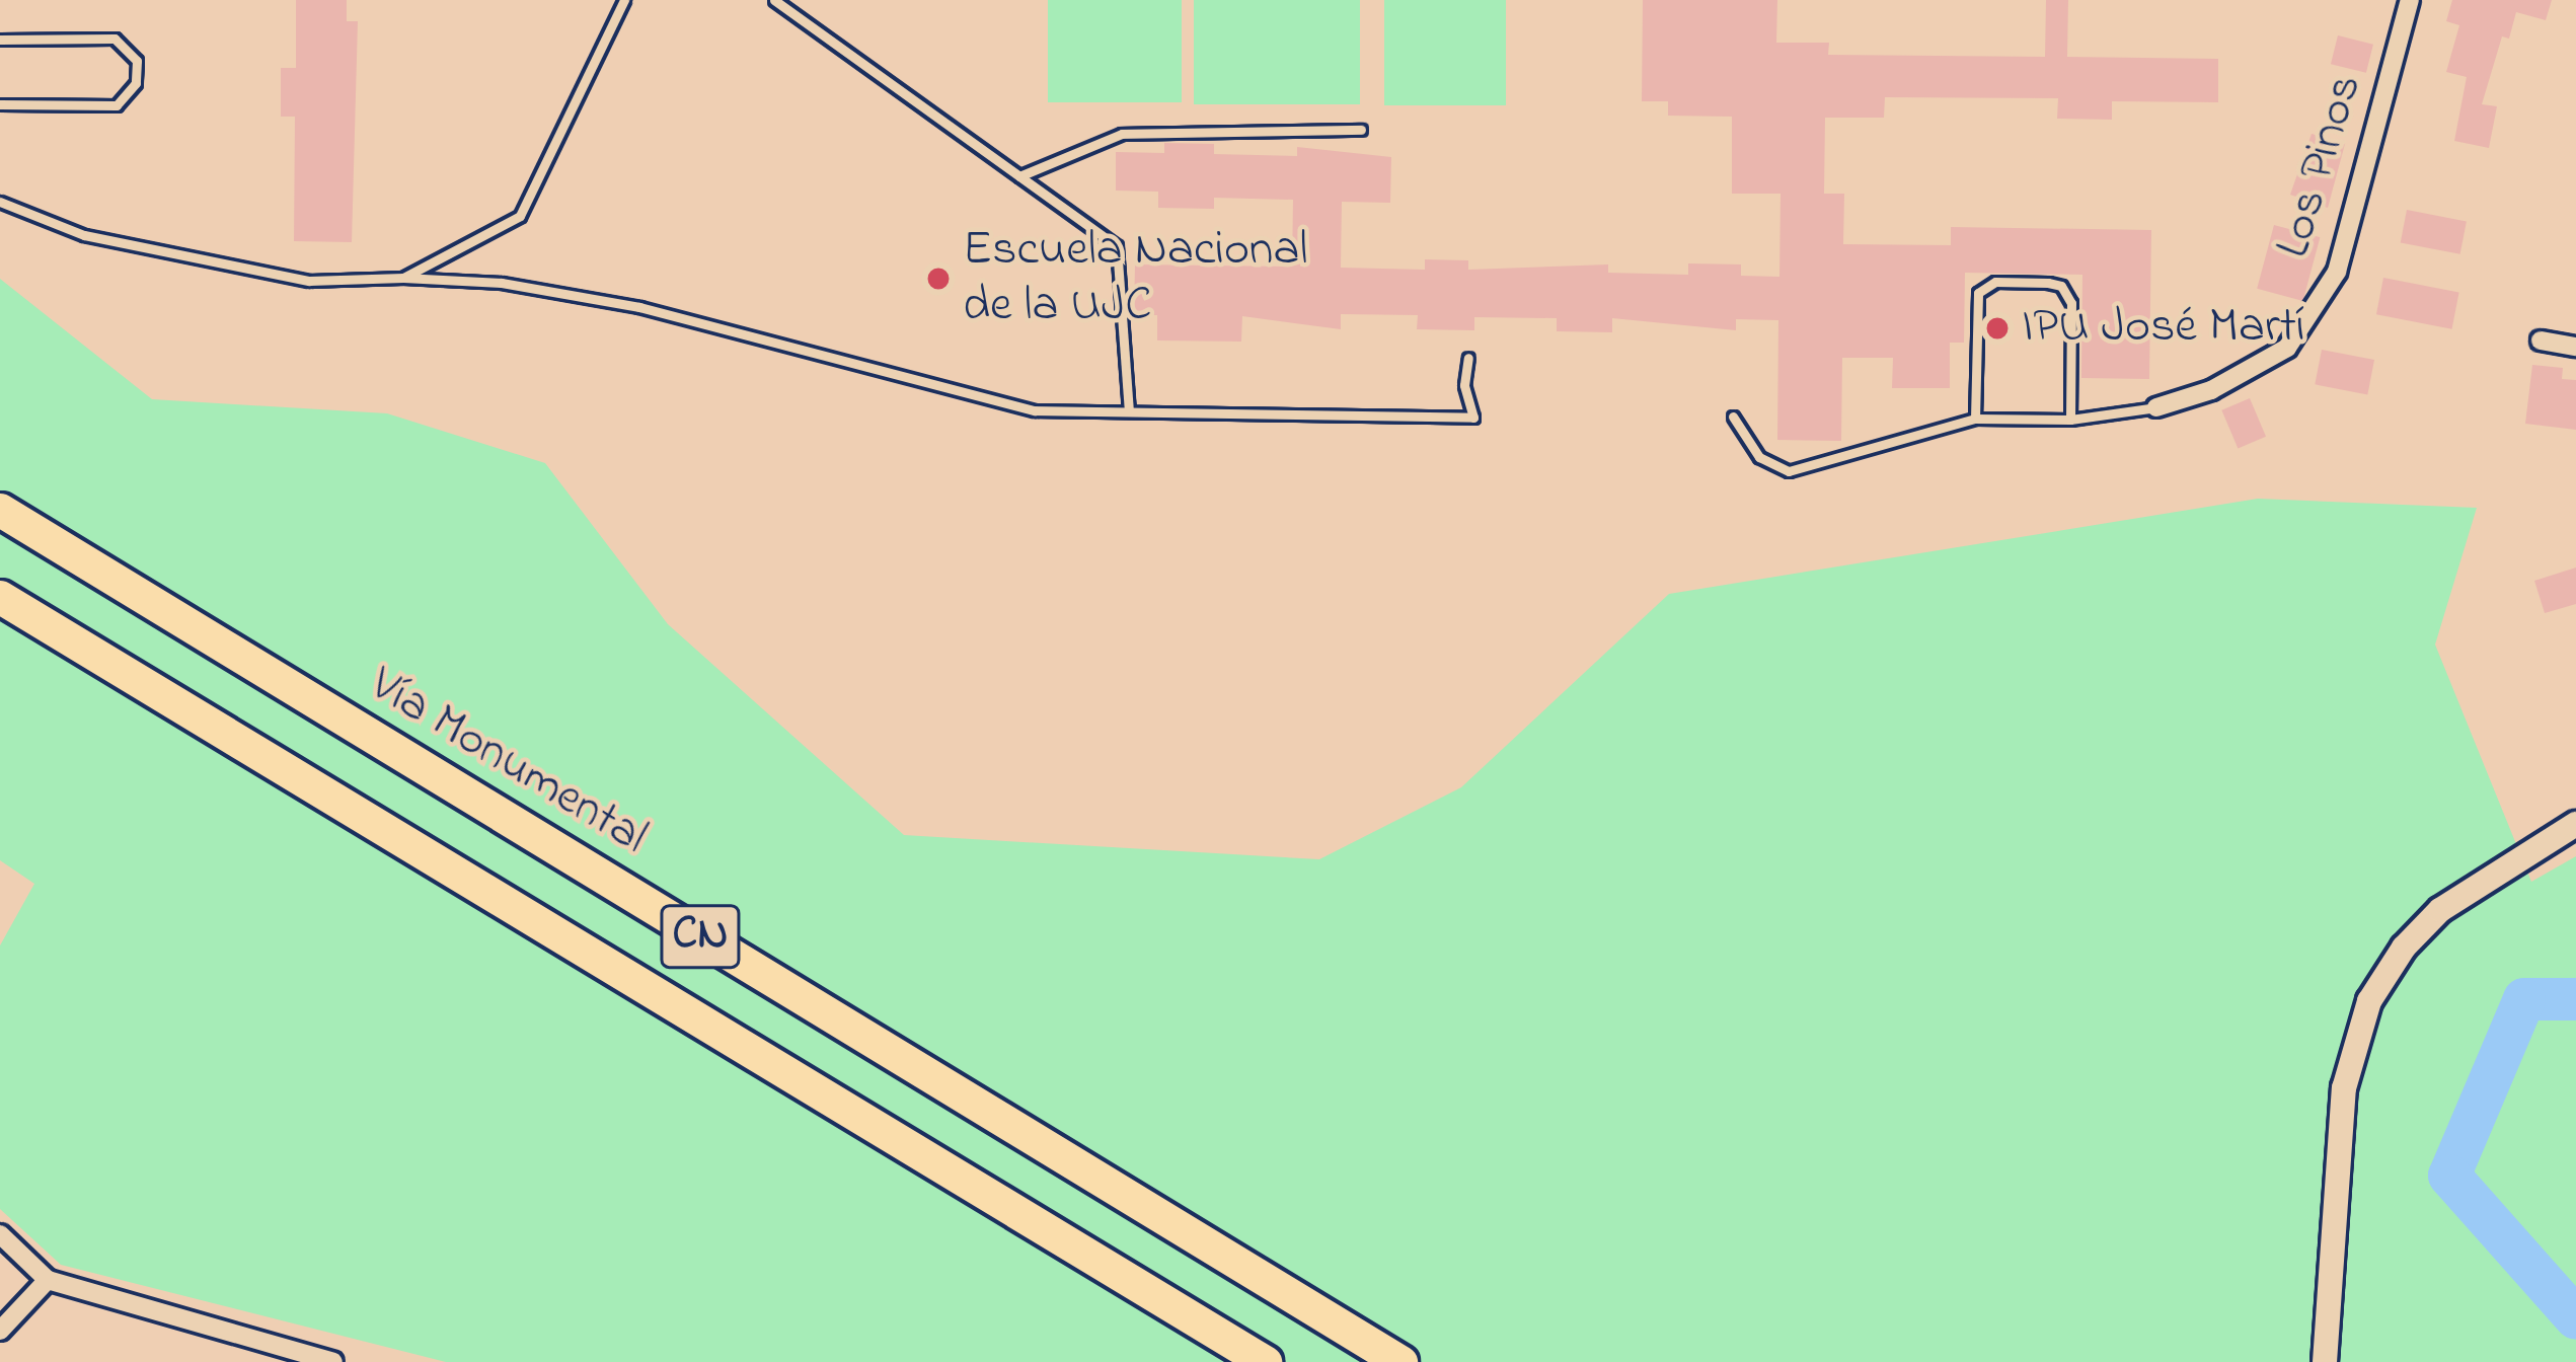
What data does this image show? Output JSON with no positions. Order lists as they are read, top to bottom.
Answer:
{
  "streets": {
    "highway": ["Vía Monumental", "CN"],
    "street": ["Los Pinos"]
  },
  "places": ["Escuela Nacional de la UJC", "IPU José Martí"]
}
